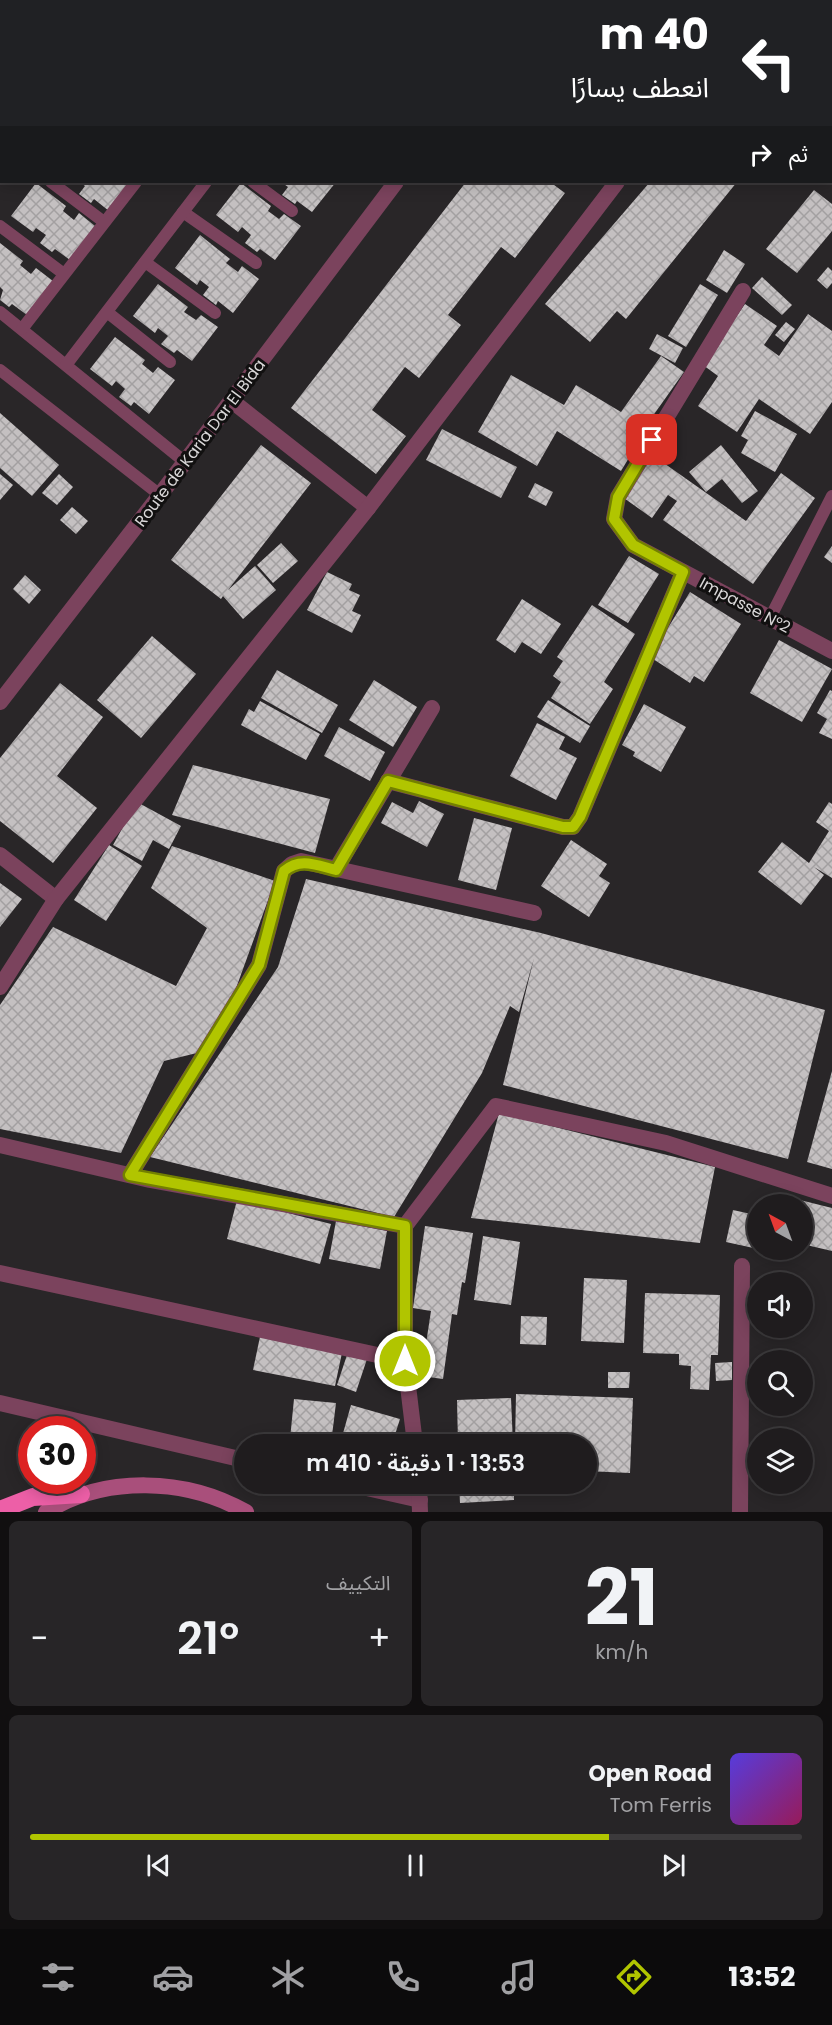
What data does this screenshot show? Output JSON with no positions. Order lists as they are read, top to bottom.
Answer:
{
  "streets": {
    "street": ["Route de Karia Dar El Bida", "Impasse N°2"]
  },
  "north": "top left",
  "page": {
    "turn": ["40 m", "انعطف يسارًا"],
    "then": "ثم",
    "limit": "30",
    "trip": "13:53 · 1 دقيقة · 410 m",
    "tile": [
      ["21", "km/h"],
      "التكييف"
    ],
    "heat": ["−", "21°", "+"],
    "song": ["Open Road", "Tom Ferris"],
    "tabs": "13:52"
  }
}
